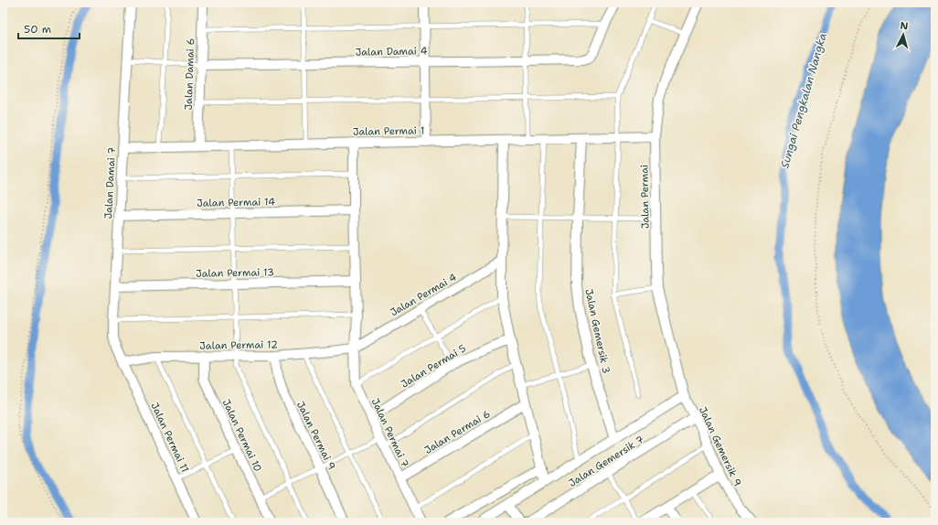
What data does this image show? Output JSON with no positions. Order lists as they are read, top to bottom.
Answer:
{
  "streets": {
    "street": [
      "Jalan Damai 4",
      "Jalan Damai 6",
      "Jalan Permai 1",
      "Jalan Damai 7",
      "Jalan Permai",
      "Jalan Permai 14",
      "Jalan Permai 13",
      "Jalan Permai 4",
      "Jalan Gemersik 3",
      "Jalan Permai 12",
      "Jalan Permai 5",
      "Jalan Permai 6",
      "Jalan Permai 7",
      "Jalan Permai 10",
      "Jalan Permai 9",
      "Jalan Permai 11",
      "Jalan Gemersik 9",
      "Jalan Gemersik 7"
    ]
  },
  "crossings": [
    ["Jalan Damai 4", "Jalan Damai 6"],
    ["Jalan Damai 6", "Jalan Permai 1"],
    ["Jalan Permai 1", "Jalan Damai 7"],
    ["Jalan Permai 1", "Jalan Permai"],
    ["Jalan Permai 1", "Jalan Gemersik 3"],
    ["Jalan Permai 1", "Jalan Permai 7"],
    ["Jalan Damai 7", "Jalan Permai 14"],
    ["Jalan Damai 7", "Jalan Permai 13"],
    ["Jalan Damai 7", "Jalan Permai 12"],
    ["Jalan Damai 7", "Jalan Permai 11"],
    ["Jalan Permai", "Jalan Gemersik 9"],
    ["Jalan Permai 14", "Jalan Permai 7"],
    ["Jalan Permai 13", "Jalan Permai 7"],
    ["Jalan Permai 4", "Jalan Permai 12"],
    ["Jalan Permai 4", "Jalan Permai 7"],
    ["Jalan Permai 12", "Jalan Permai 7"],
    ["Jalan Permai 12", "Jalan Permai 10"],
    ["Jalan Permai 12", "Jalan Permai 9"],
    ["Jalan Permai 12", "Jalan Permai 11"],
    ["Jalan Permai 5", "Jalan Permai 7"],
    ["Jalan Permai 6", "Jalan Permai 7"],
    ["Jalan Gemersik 9", "Jalan Gemersik 7"]
  ],
  "water": ["Sungai Pengkalan Nangka"],
  "scale_bar": "50 m",
  "north": "top"
}
